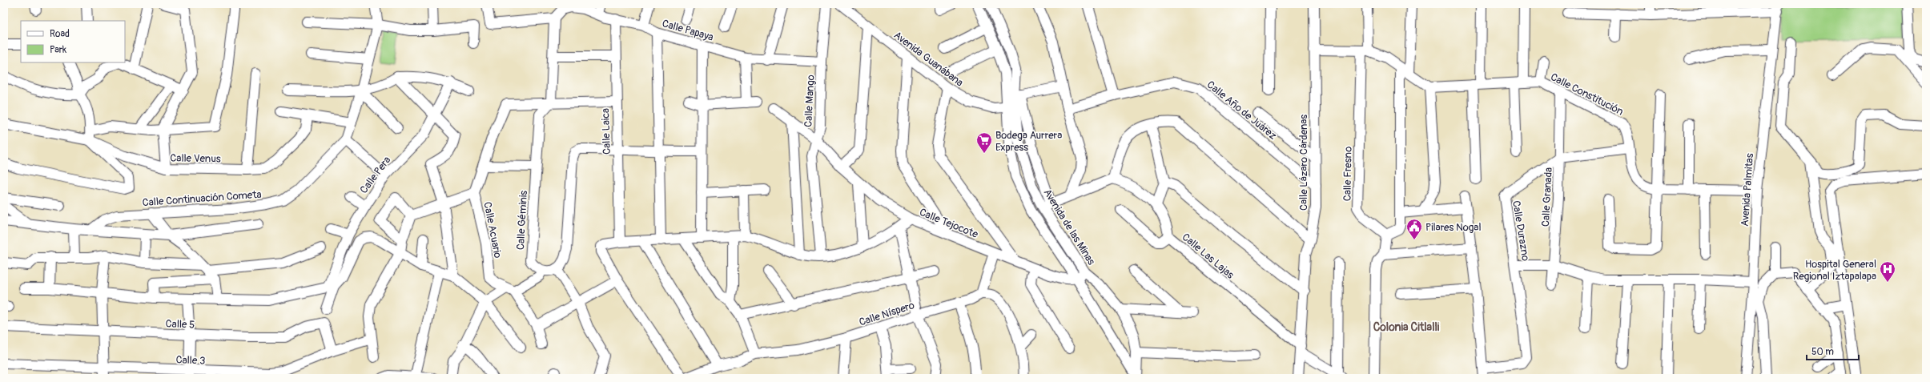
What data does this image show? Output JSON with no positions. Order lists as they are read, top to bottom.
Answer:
{
  "streets": {
    "street": [
      "Calle Papaya",
      "Avenida Guanábana",
      "Calle Constitución",
      "Calle Mango",
      "Calle Año de Juárez",
      "Calle Laica",
      "Calle Venus",
      "Calle Lázaro Cárdenas",
      "Calle Fresno",
      "Calle Pera",
      "Avenida Palmitas",
      "Calle Granada",
      "Calle Continuación Cometa",
      "Calle Géminis",
      "Calle Tejocote",
      "Avenida de las Minas",
      "Calle Acuario",
      "Calle Durazno",
      "Calle Las Lajas",
      "Calle Níspero",
      "Calle 5",
      "Calle 3"
    ]
  },
  "crossings": [
    ["Calle Papaya", "Calle Mango"],
    ["Calle Papaya", "Calle Laica"],
    ["Avenida Guanábana", "Avenida de las Minas"],
    ["Calle Constitución", "Avenida Palmitas"],
    ["Calle Constitución", "Calle Granada"],
    ["Calle Constitución", "Calle Durazno"],
    ["Calle Mango", "Calle Tejocote"],
    ["Calle Año de Juárez", "Calle Lázaro Cárdenas"],
    ["Calle Laica", "Calle Tejocote"],
    ["Calle Lázaro Cárdenas", "Calle Las Lajas"],
    ["Calle Granada", "Calle Durazno"],
    ["Calle Géminis", "Calle Acuario"],
    ["Calle Tejocote", "Avenida de las Minas"],
    ["Calle 5", "Calle 3"]
  ],
  "districts": ["Colonia Citlalli"],
  "places": {
    "supermarket": ["Bodega Aurrera Express"],
    "public building": ["Pilares Nogal"],
    "hospital": ["Hospital General Regional Iztapalapa"]
  },
  "legend": ["Road", "Park"],
  "scale_bar": "50 m"
}
